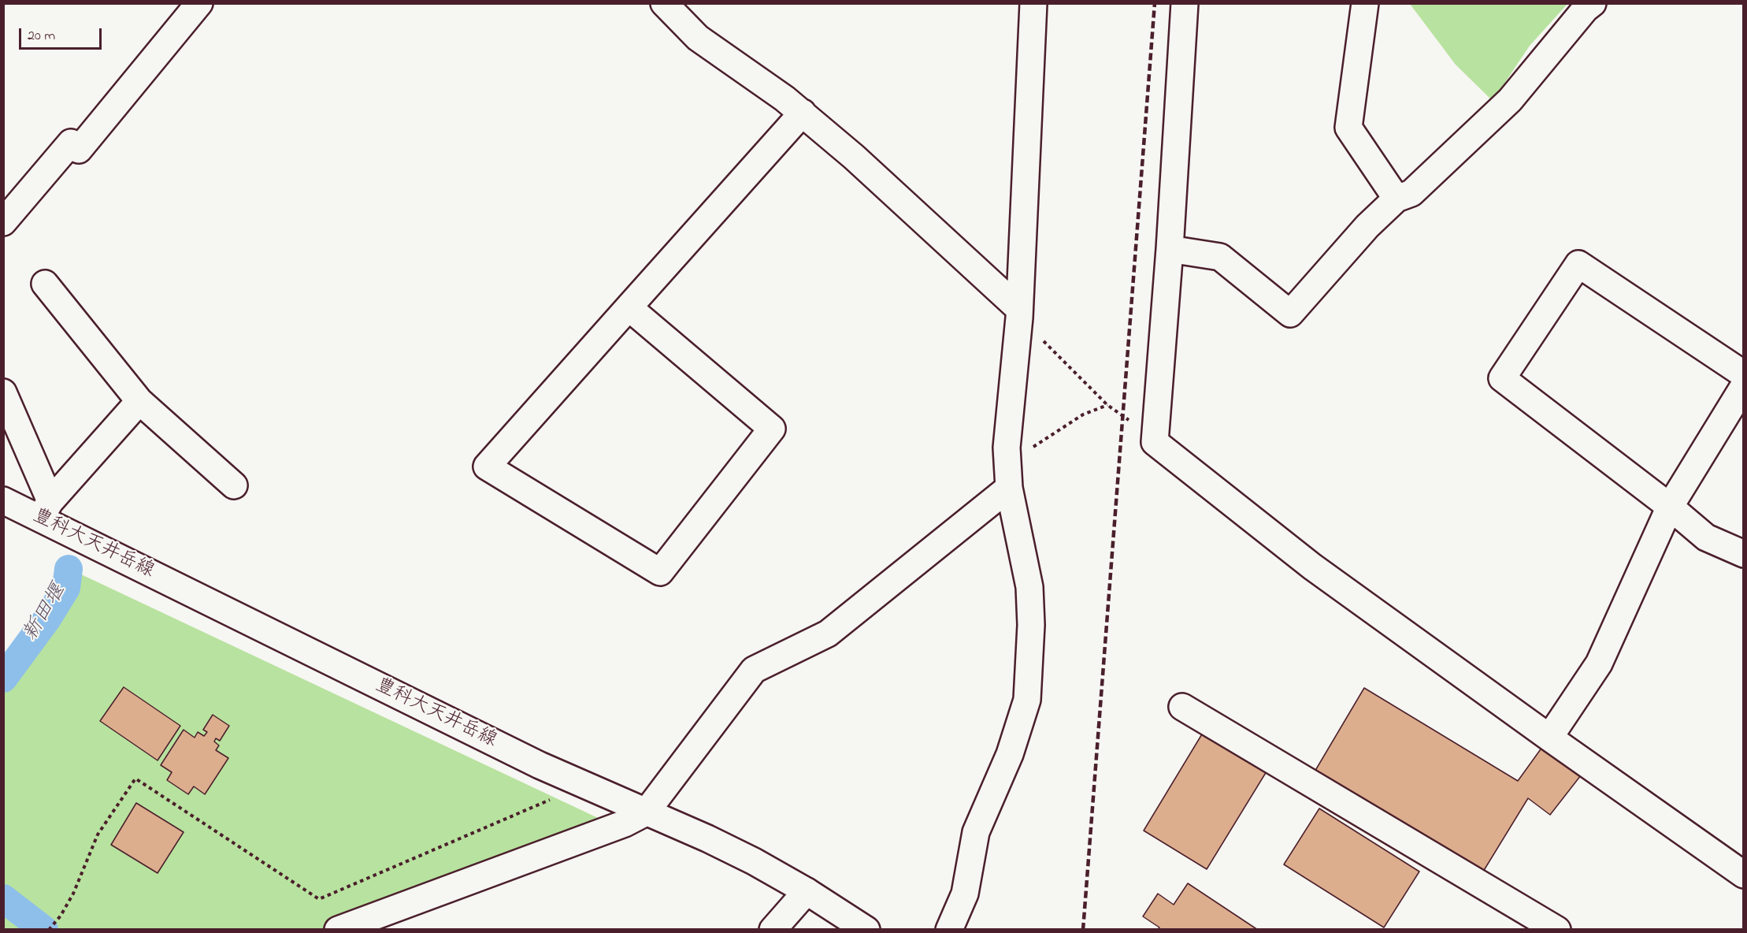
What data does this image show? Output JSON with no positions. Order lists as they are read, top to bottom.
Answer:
{
  "streets": {
    "street": ["豊科大天井岳線"]
  },
  "water": ["新田堰"],
  "scale_bar": "20 m"
}
